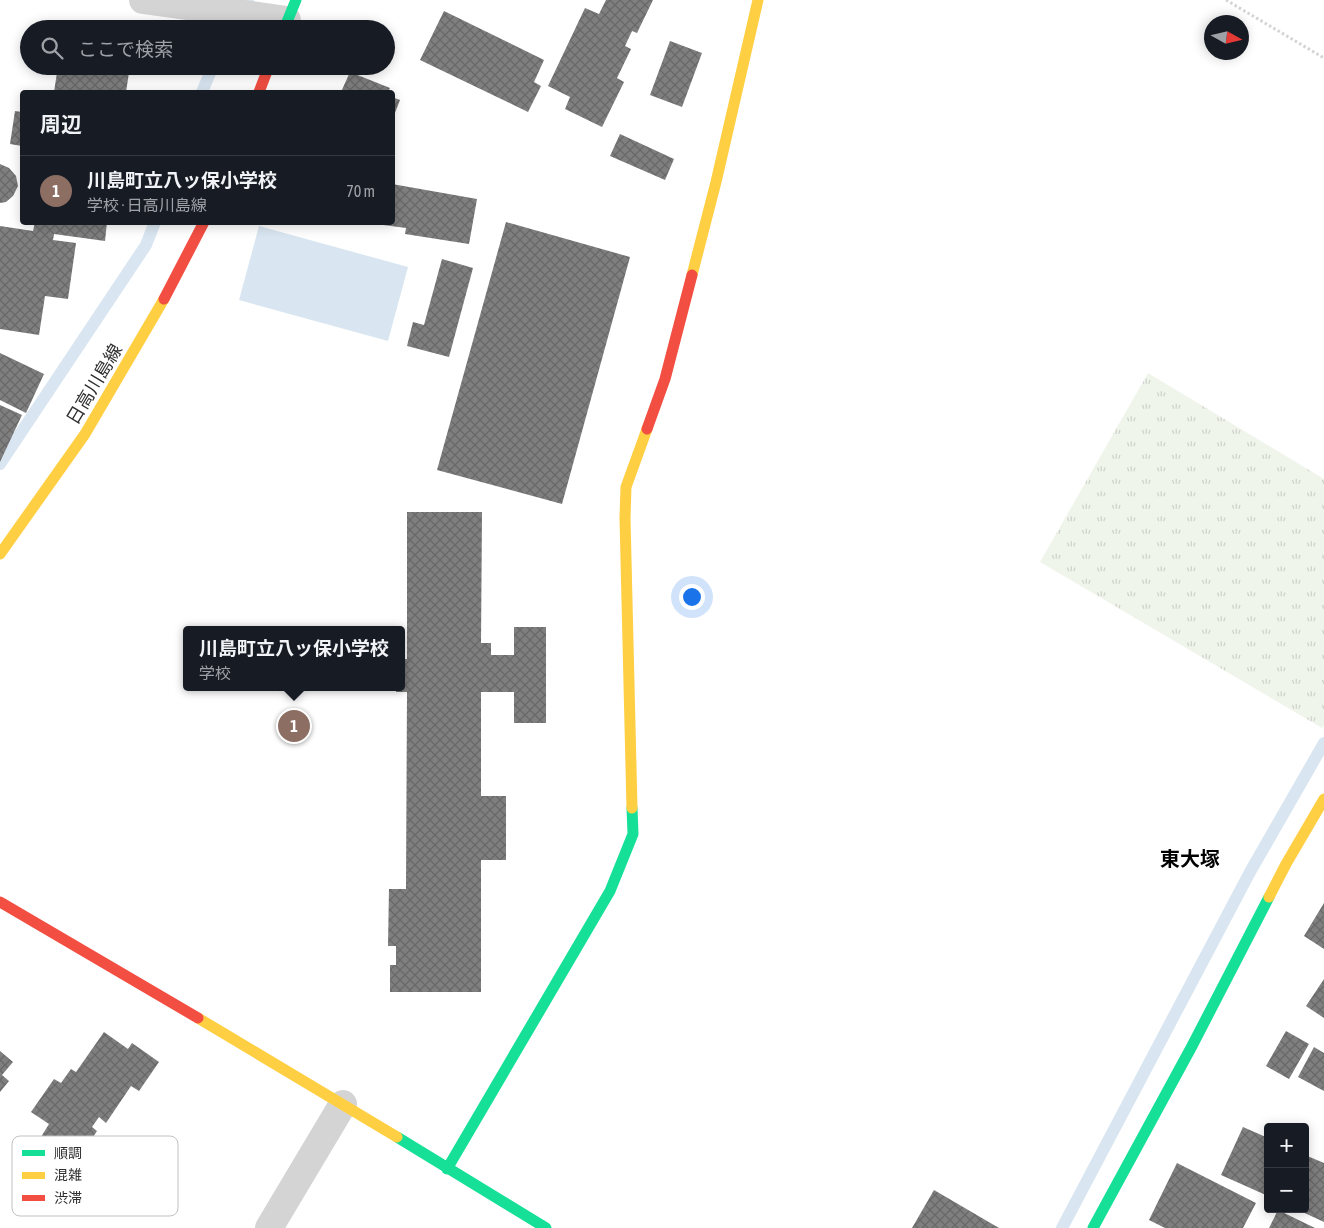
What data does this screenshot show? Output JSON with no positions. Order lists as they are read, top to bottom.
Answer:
{
  "streets": {
    "street": ["日高川島線"]
  },
  "districts": ["東大塚"],
  "legend": ["順調", "混雑", "渋滞"],
  "north": "right",
  "page": {
    "search": "ここで検索",
    "heading": "周辺",
    "list": [
      {
        "mark": "1",
        "name": "川島町立八ッ保小学校",
        "note": "学校 · 日高川島線",
        "value": "70 m"
      }
    ],
    "popup": ["川島町立八ッ保小学校", "学校"],
    "pins": "1",
    "map_buttons": ["+", "−"]
  }
}
